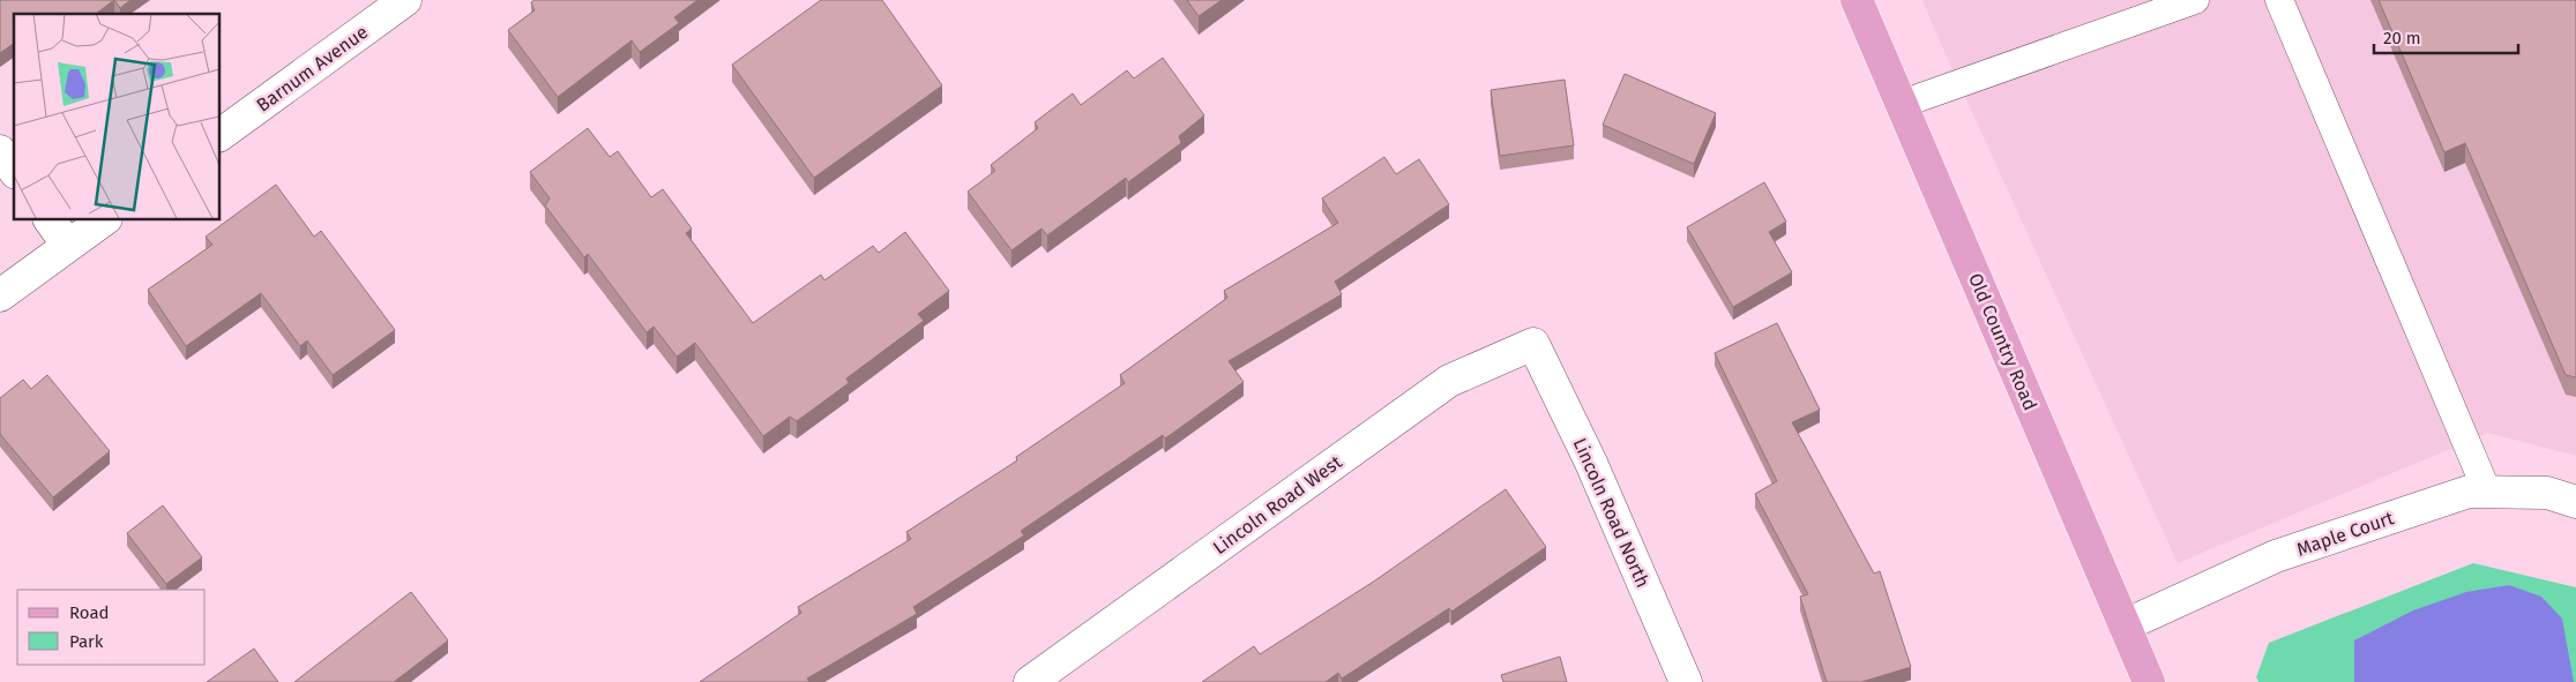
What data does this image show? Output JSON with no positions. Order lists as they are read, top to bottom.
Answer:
{
  "streets": {
    "main road": ["Old Country Road"],
    "street": [
      "Barnum Avenue",
      "Lincoln Road West",
      "Lincoln Road North",
      "Maple Court"
    ]
  },
  "crossings": [
    ["Old Country Road", "Maple Court"],
    ["Lincoln Road West", "Lincoln Road North"]
  ],
  "legend": ["Road", "Park"],
  "scale_bar": "20 m"
}
